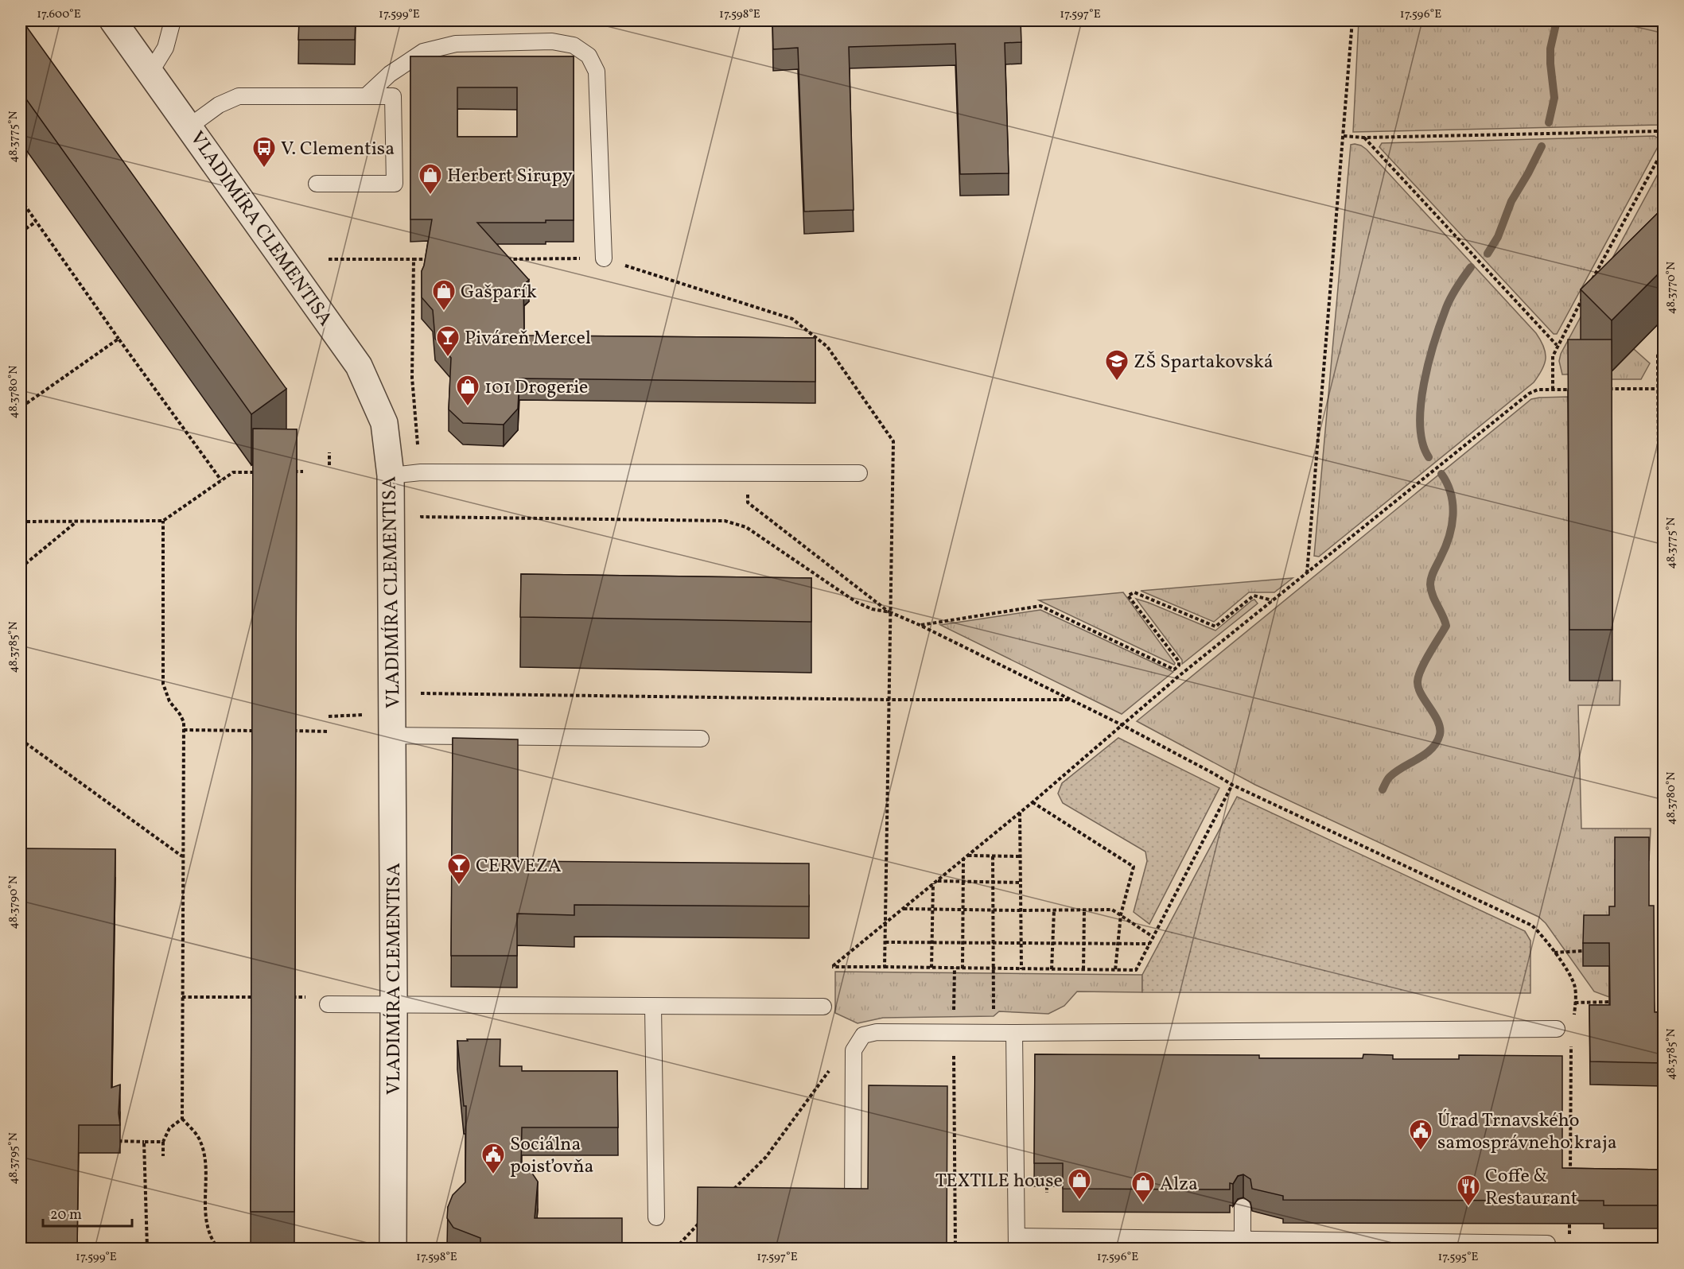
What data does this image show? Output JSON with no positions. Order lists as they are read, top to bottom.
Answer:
{
  "streets": {
    "street": ["VLADIMÍRA CLEMENTISA"]
  },
  "places": {
    "bus stop": ["V. Clementisa"],
    "shop": [
      "Herbert Sirupy",
      "Gašparík",
      "101 Drogerie",
      "TEXTILE house",
      "Alza"
    ],
    "bar": ["Piváreň Mercel", "CERVEZA"],
    "school or university": ["ZŠ Spartakovská"],
    "public building": ["Úrad Trnavského samosprávneho kraja", "Sociálna poisťovňa"],
    "restaurant": ["Coffe & Restaurant"]
  },
  "scale_bar": "20 m",
  "coordinates": [
    "17.600°E",
    "17.599°E",
    "17.598°E",
    "17.597°E",
    "17.596°E",
    "48.3775°N",
    "48.3770°N",
    "48.3780°N",
    "48.3785°N",
    "48.3790°N",
    "48.3795°N",
    "17.595°E"
  ]
}
